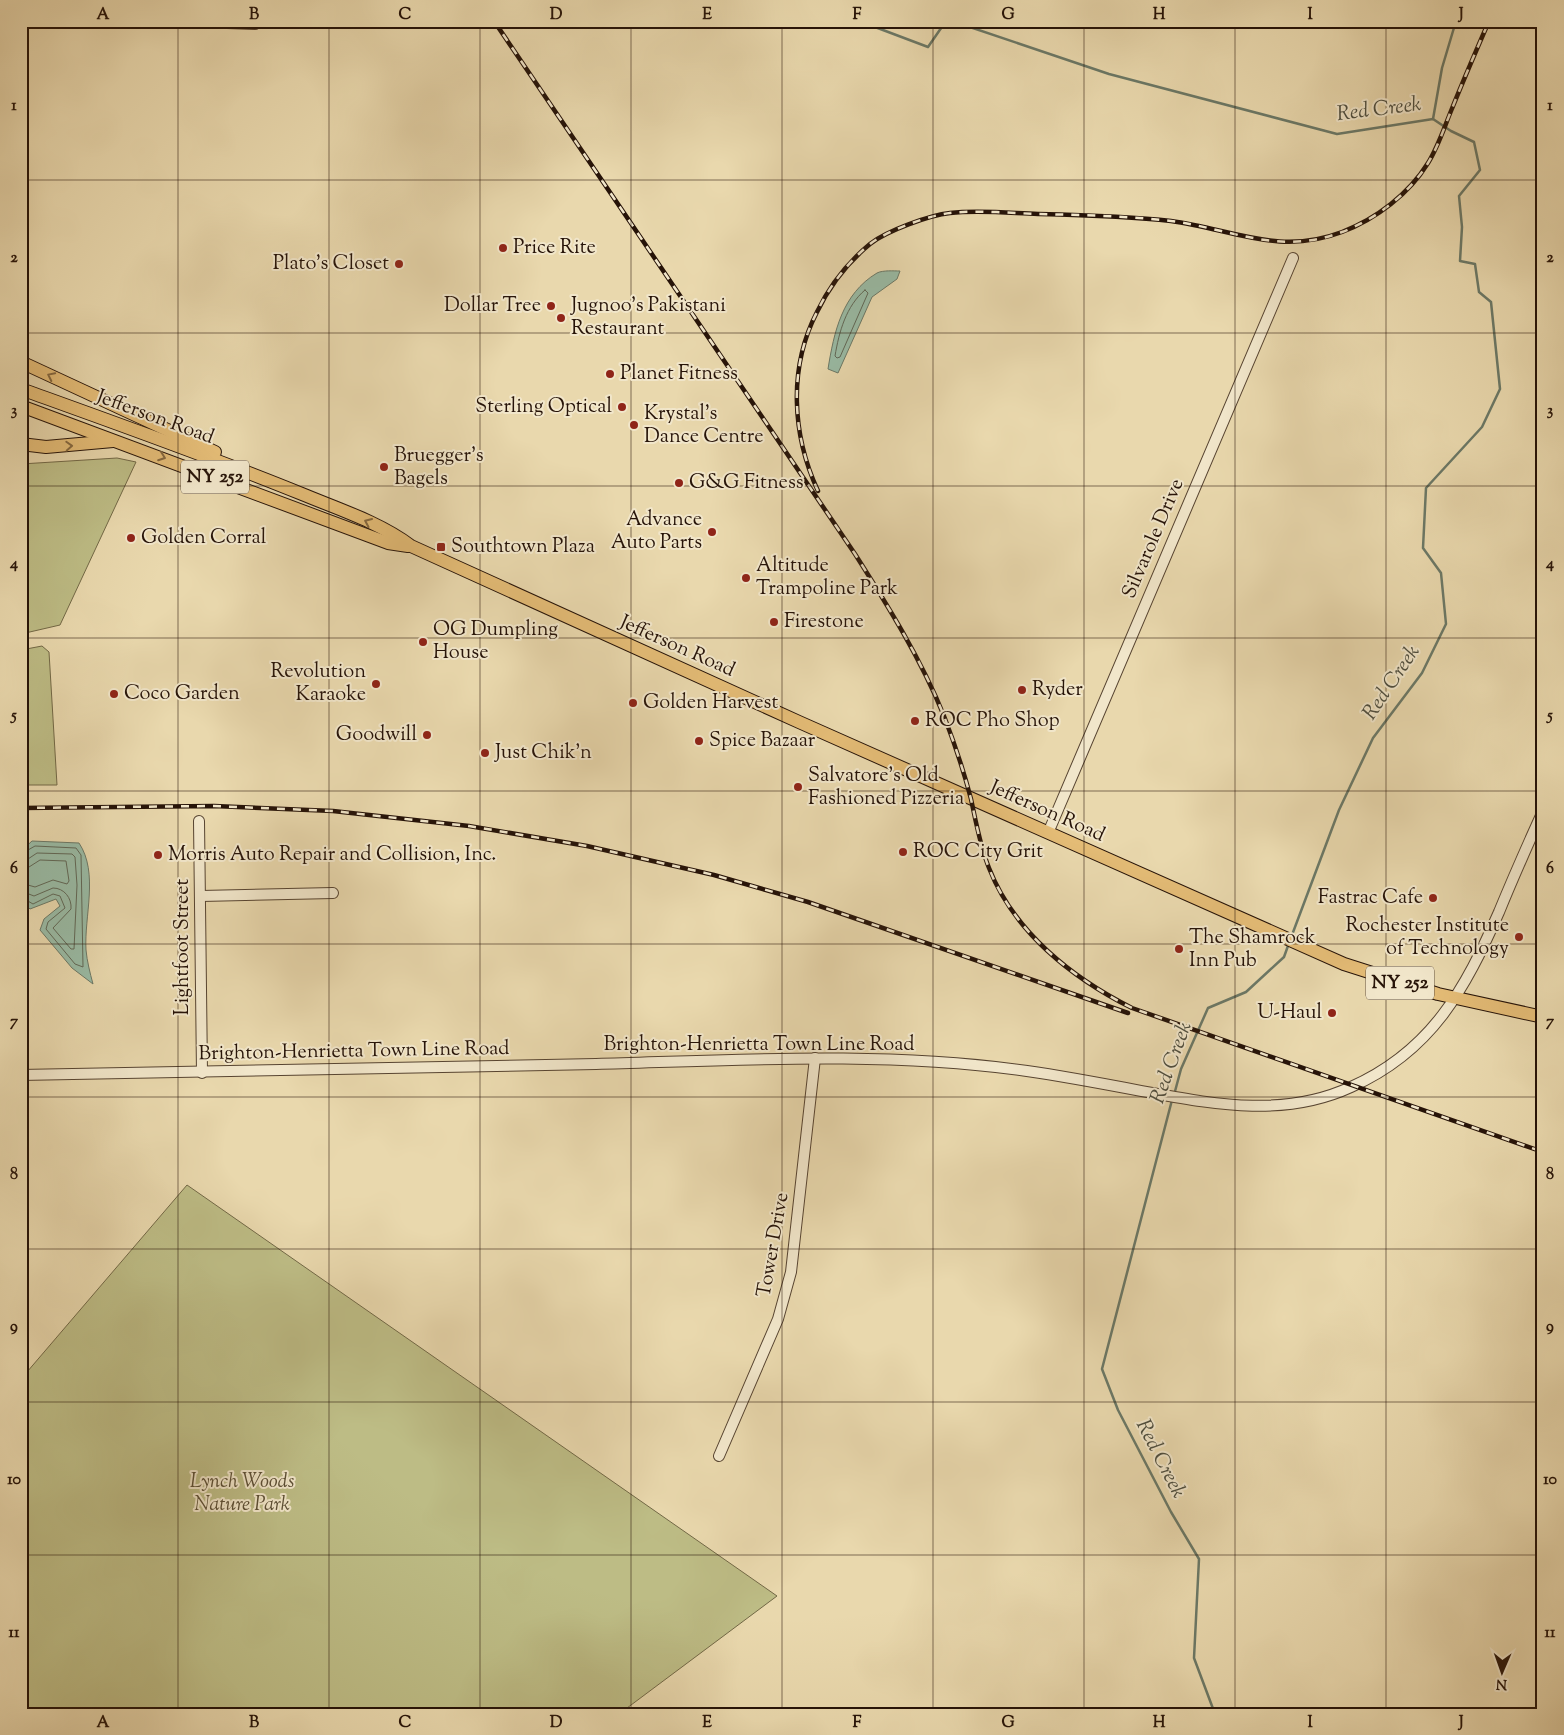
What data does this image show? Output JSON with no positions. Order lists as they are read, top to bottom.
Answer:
{
  "streets": {
    "main road": ["Jefferson Road", "NY 252"],
    "street": [
      "Silvarole Drive",
      "Lightfoot Street",
      "Brighton-Henrietta Town Line Road",
      "Tower Drive"
    ]
  },
  "crossings": [
    ["Jefferson Road", "Silvarole Drive"],
    ["Jefferson Road", "Brighton-Henrietta Town Line Road"],
    ["Lightfoot Street", "Brighton-Henrietta Town Line Road"],
    ["Brighton-Henrietta Town Line Road", "Tower Drive"]
  ],
  "water": ["Red Creek"],
  "parks": ["Lynch Woods Nature Park"],
  "places": {
    "other": [
      "Price Rite",
      "Plato's Closet",
      "Dollar Tree",
      "Jugnoo's Pakistani Restaurant",
      "Planet Fitness",
      "Sterling Optical",
      "Krystal's Dance Centre",
      "Bruegger's Bagels",
      "G&G Fitness",
      "Advance Auto Parts",
      "Golden Corral",
      "Altitude Trampoline Park",
      "Firestone",
      "OG Dumpling House",
      "Revolution Karaoke",
      "Ryder",
      "Coco Garden",
      "Golden Harvest",
      "ROC Pho Shop",
      "Goodwill",
      "Spice Bazaar",
      "Just Chik'n",
      "Salvatore's Old Fashioned Pizzeria",
      "ROC City Grit",
      "Morris Auto Repair and Collision, Inc.",
      "Fastrac Cafe",
      "Rochester Institute of Technology",
      "The Shamrock Inn Pub",
      "U-Haul"
    ],
    "transit": ["Southtown Plaza"]
  },
  "north": "bottom",
  "grid": {
    "columns": [
      "A",
      "B",
      "C",
      "D",
      "E",
      "F",
      "G",
      "H",
      "I",
      "J"
    ],
    "rows": [
      "1",
      "2",
      "3",
      "4",
      "5",
      "6",
      "7",
      "8",
      "9",
      "10",
      "11"
    ]
  }
}
